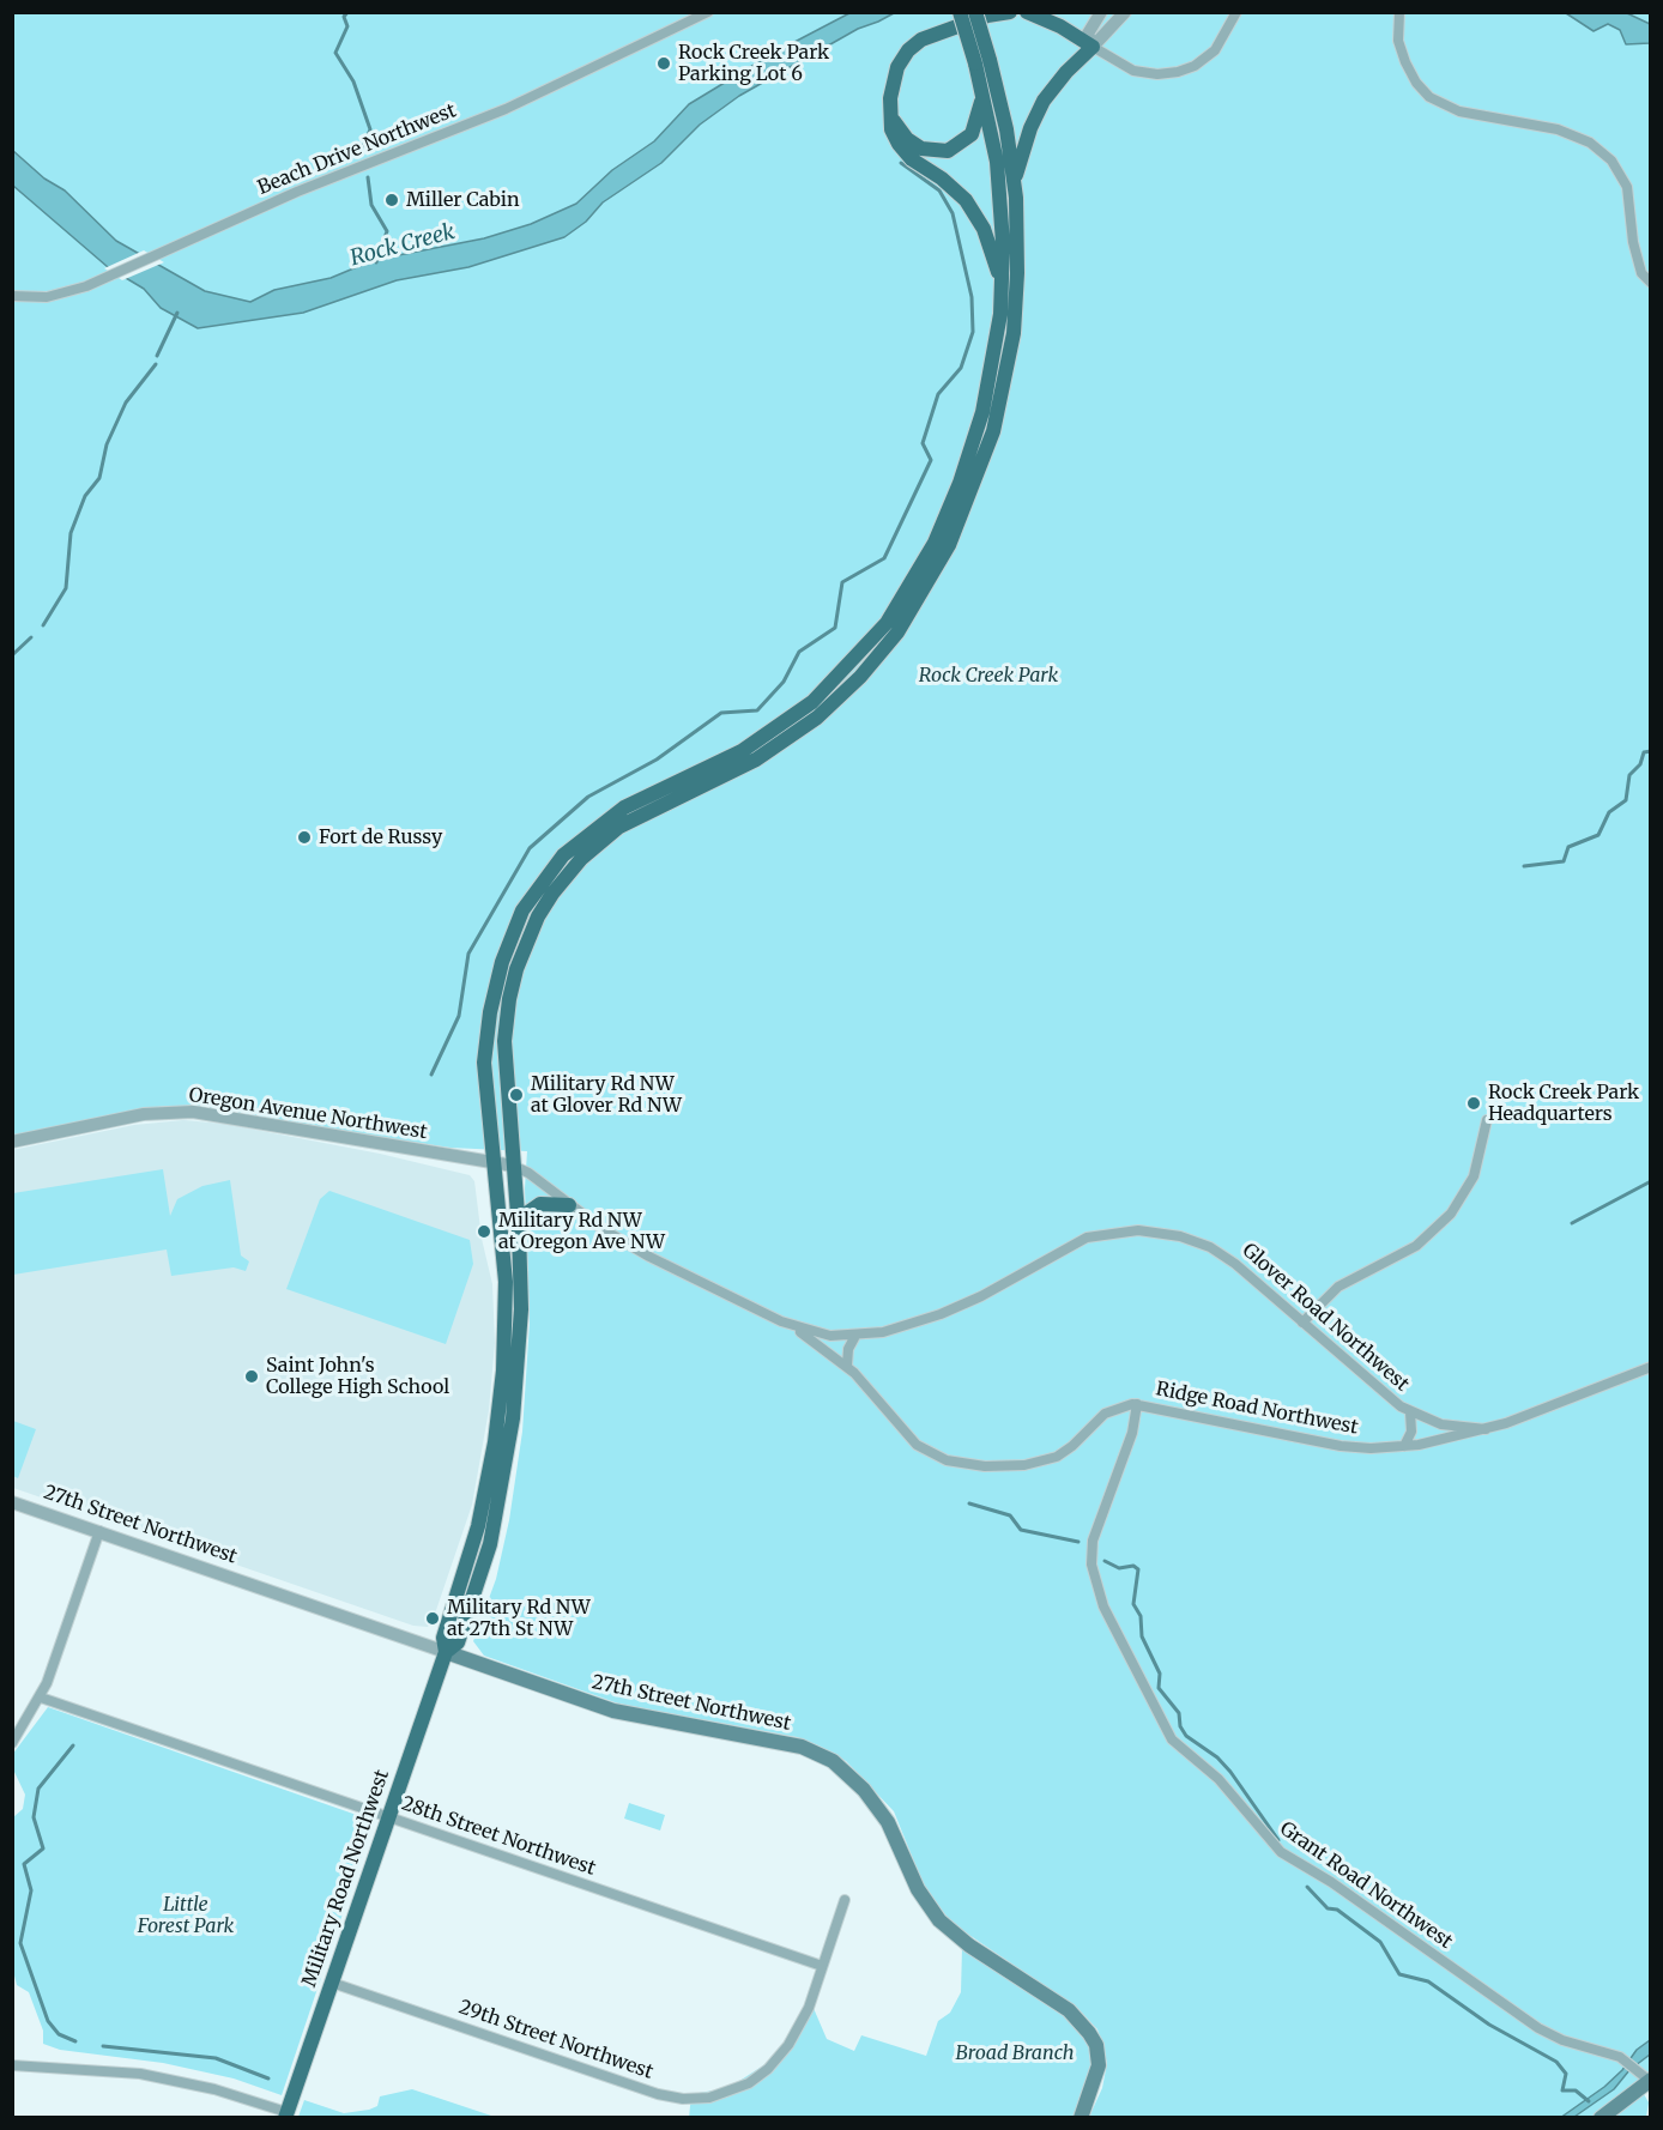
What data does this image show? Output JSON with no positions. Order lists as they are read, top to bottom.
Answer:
{
  "streets": {
    "main road": ["27th Street Northwest", "Military Road Northwest"],
    "street": [
      "Beach Drive Northwest",
      "Oregon Avenue Northwest",
      "Glover Road Northwest",
      "Ridge Road Northwest",
      "28th Street Northwest",
      "Grant Road Northwest",
      "29th Street Northwest"
    ]
  },
  "crossings": [
    ["Oregon Avenue Northwest", "Glover Road Northwest"],
    ["Oregon Avenue Northwest", "Military Road Northwest"],
    ["Glover Road Northwest", "Ridge Road Northwest"],
    ["Glover Road Northwest", "Military Road Northwest"],
    ["Ridge Road Northwest", "Grant Road Northwest"],
    ["27th Street Northwest", "Military Road Northwest"],
    ["28th Street Northwest", "Military Road Northwest"],
    ["28th Street Northwest", "29th Street Northwest"],
    ["Military Road Northwest", "29th Street Northwest"]
  ],
  "water": ["Rock Creek"],
  "parks": ["Rock Creek Park", "Little Forest Park", "Broad Branch"],
  "places": [
    "Rock Creek Park Parking Lot 6",
    "Miller Cabin",
    "Fort de Russy",
    "Military Rd NW at Glover Rd NW",
    "Rock Creek Park Headquarters",
    "Military Rd NW at Oregon Ave NW",
    "Saint John's College High School",
    "Military Rd NW at 27th St NW"
  ]
}
